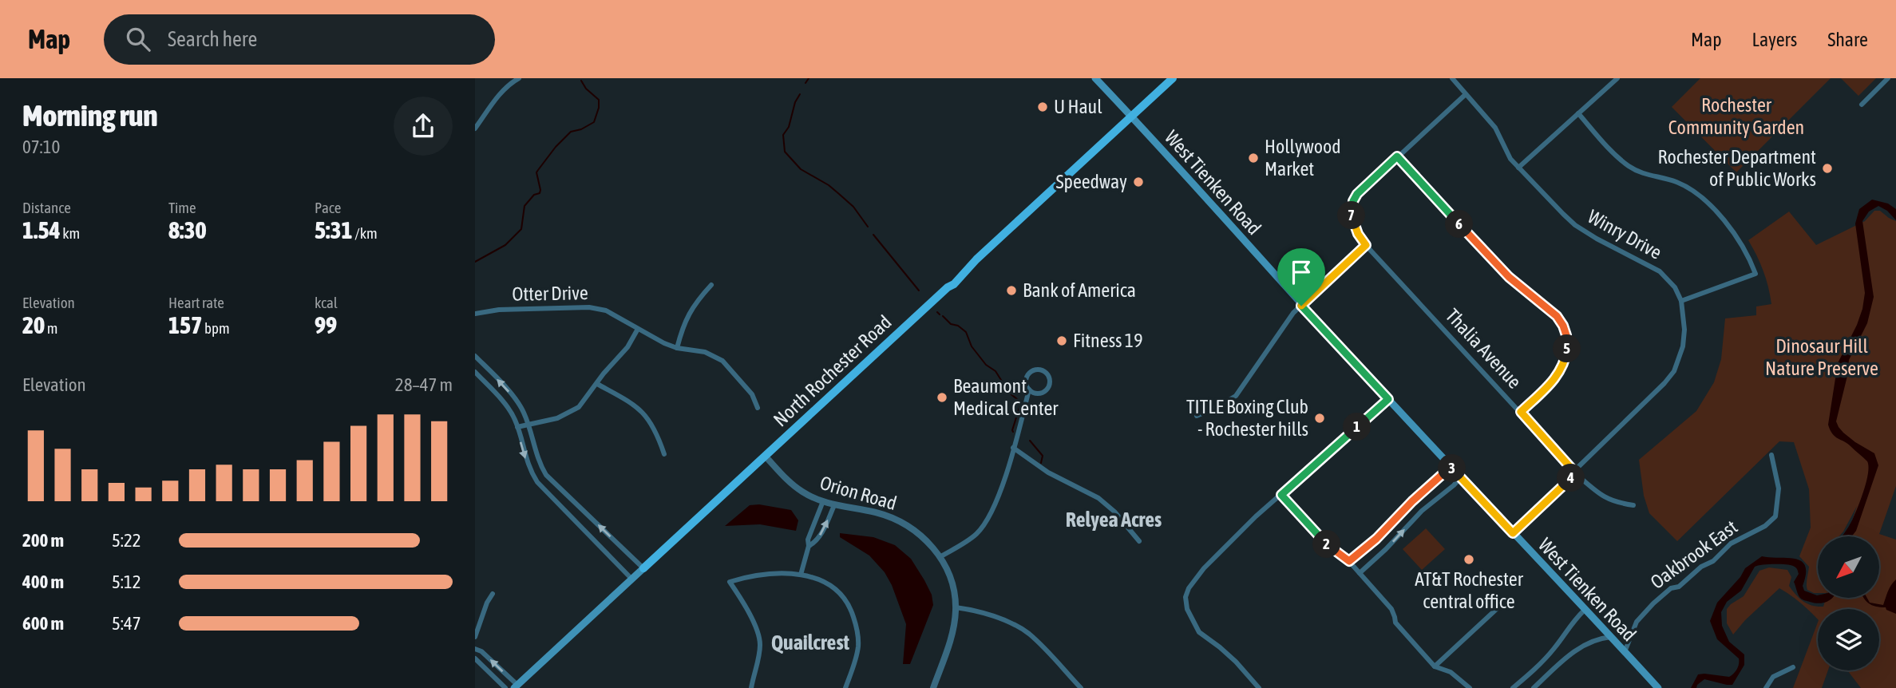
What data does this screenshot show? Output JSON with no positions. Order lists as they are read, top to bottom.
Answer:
{
  "streets": {
    "main road": ["West Tienken Road", "North Rochester Road"],
    "street": [
      "Winry Drive",
      "Otter Drive",
      "Thalia Avenue",
      "Orion Road",
      "Oakbrook East"
    ]
  },
  "crossings": [
    ["West Tienken Road", "Winry Drive"],
    ["West Tienken Road", "North Rochester Road"],
    ["West Tienken Road", "Oakbrook East"],
    ["Winry Drive", "Thalia Avenue"],
    ["North Rochester Road", "Orion Road"]
  ],
  "districts": ["Relyea Acres", "Quailcrest"],
  "parks": ["Rochester Community Garden", "Dinosaur Hill Nature Preserve"],
  "places": [
    "U Haul",
    "Hollywood Market",
    "Rochester Department of Public Works",
    "Speedway",
    "Bank of America",
    "Fitness 19",
    "Beaumont Medical Center",
    "TITLE Boxing Club - Rochester hills",
    "AT&T Rochester central office"
  ],
  "north": "bottom left",
  "page": {
    "header": "Map",
    "search": "Search here",
    "nav": ["Map", "Layers", "Share"],
    "heading": ["Morning run", "07:10"],
    "stats": [
      ["Distance", "1.54 km"],
      ["Time", "8:30"],
      ["Pace", "5:31 /km"],
      ["Elevation", "20 m"],
      ["Heart rate", "157 bpm"],
      ["kcal", "99"]
    ],
    "pins": [
      "7",
      "6",
      "5",
      "1",
      "3",
      "4",
      "2"
    ],
    "chart": ["Elevation", "28–47 m"],
    "list": [
      {
        "name": "200 m",
        "note": "5:22"
      },
      {
        "name": "400 m",
        "note": "5:12"
      },
      {
        "name": "600 m",
        "note": "5:47"
      }
    ]
  }
}
